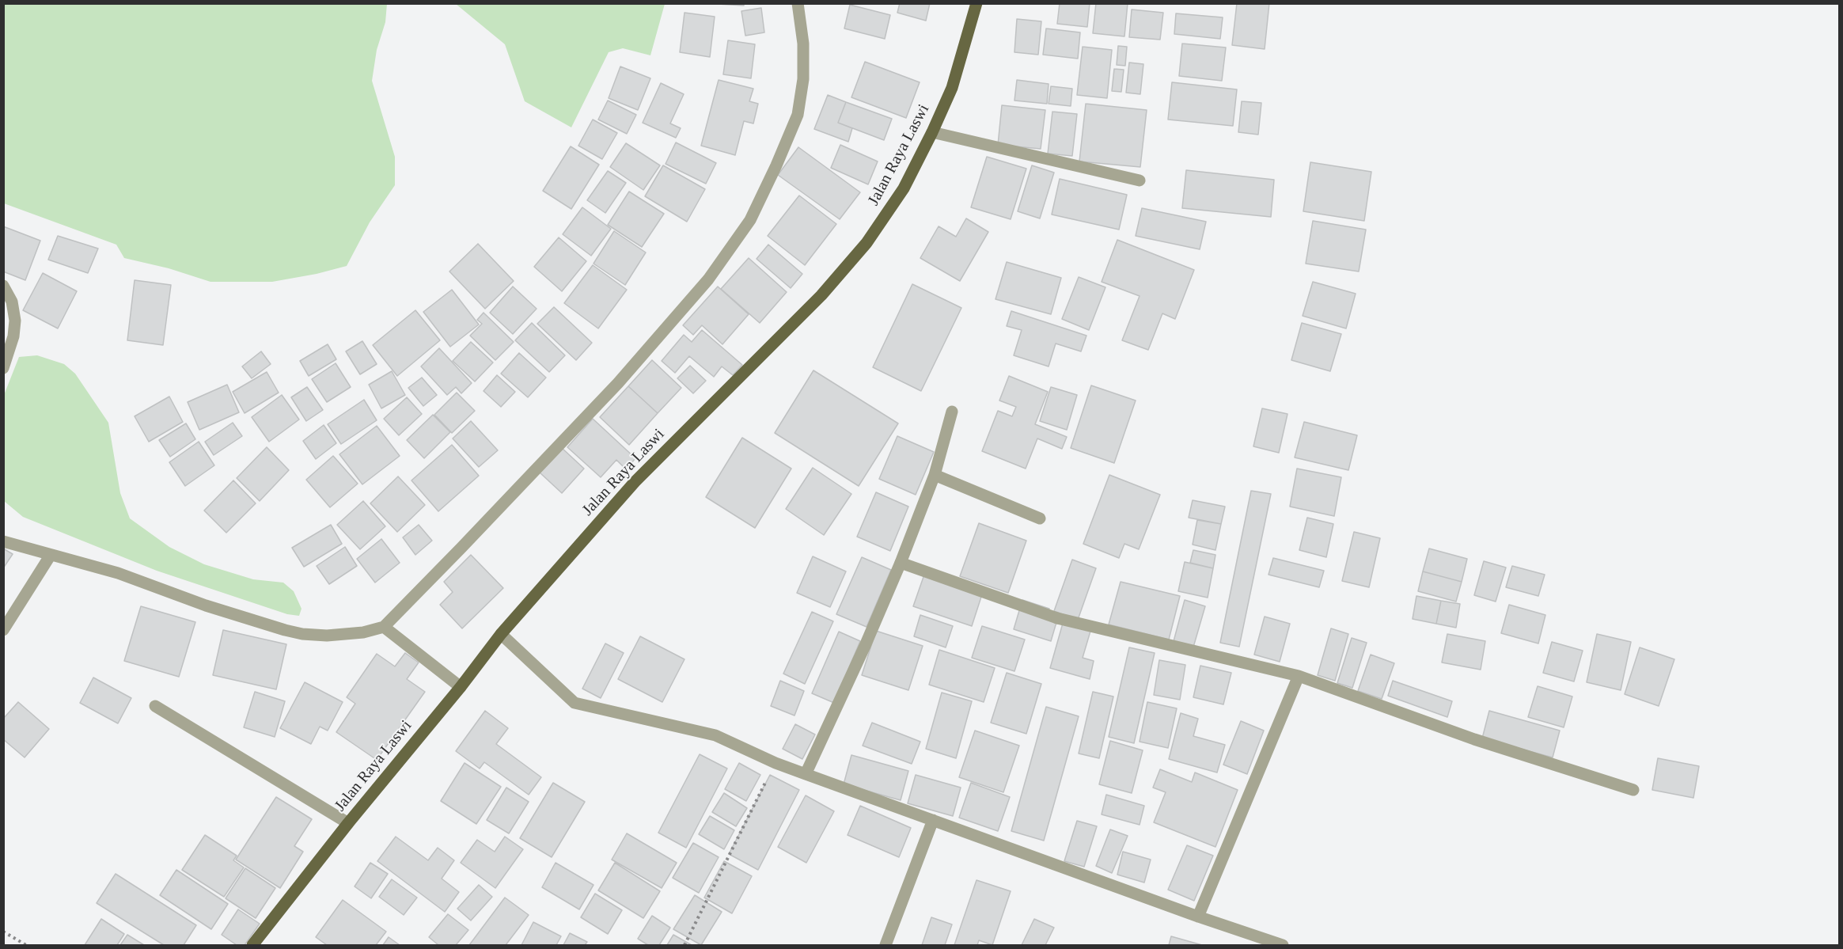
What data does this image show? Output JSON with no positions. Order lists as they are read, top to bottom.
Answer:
{
  "streets": {
    "main road": ["Jalan Raya Laswi"]
  }
}
